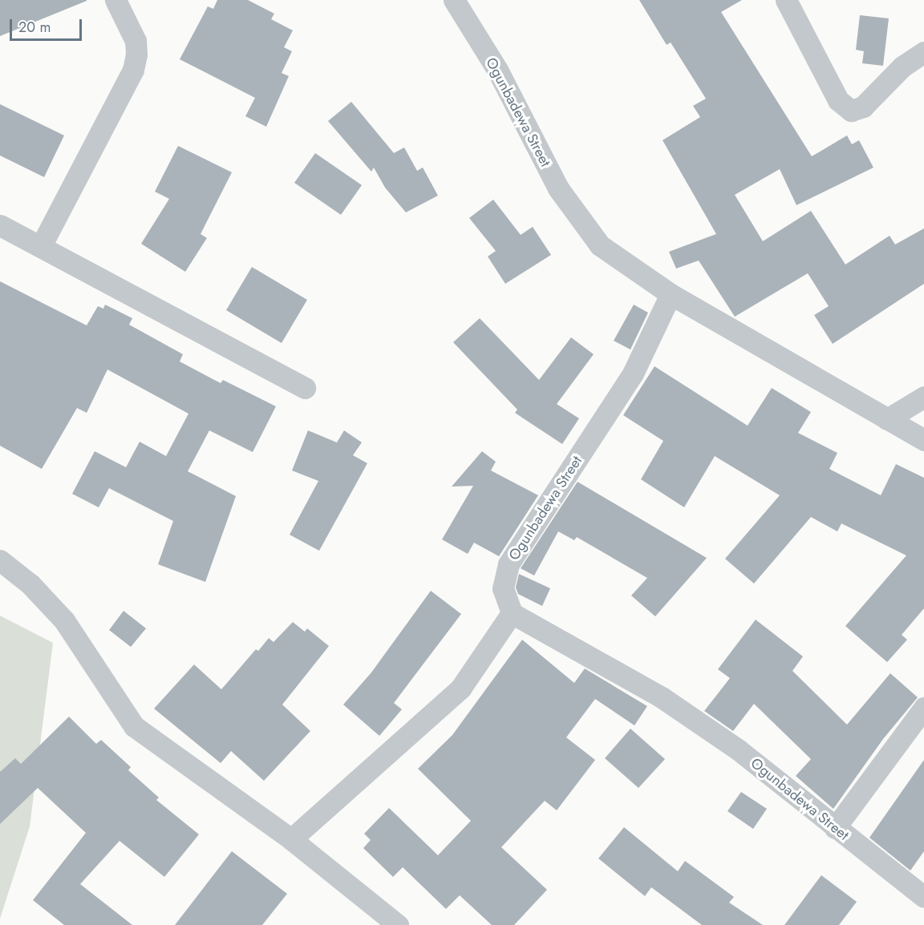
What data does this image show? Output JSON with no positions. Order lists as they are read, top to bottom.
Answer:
{
  "streets": {
    "street": ["Ogunbadewa Street"]
  },
  "scale_bar": "20 m"
}
